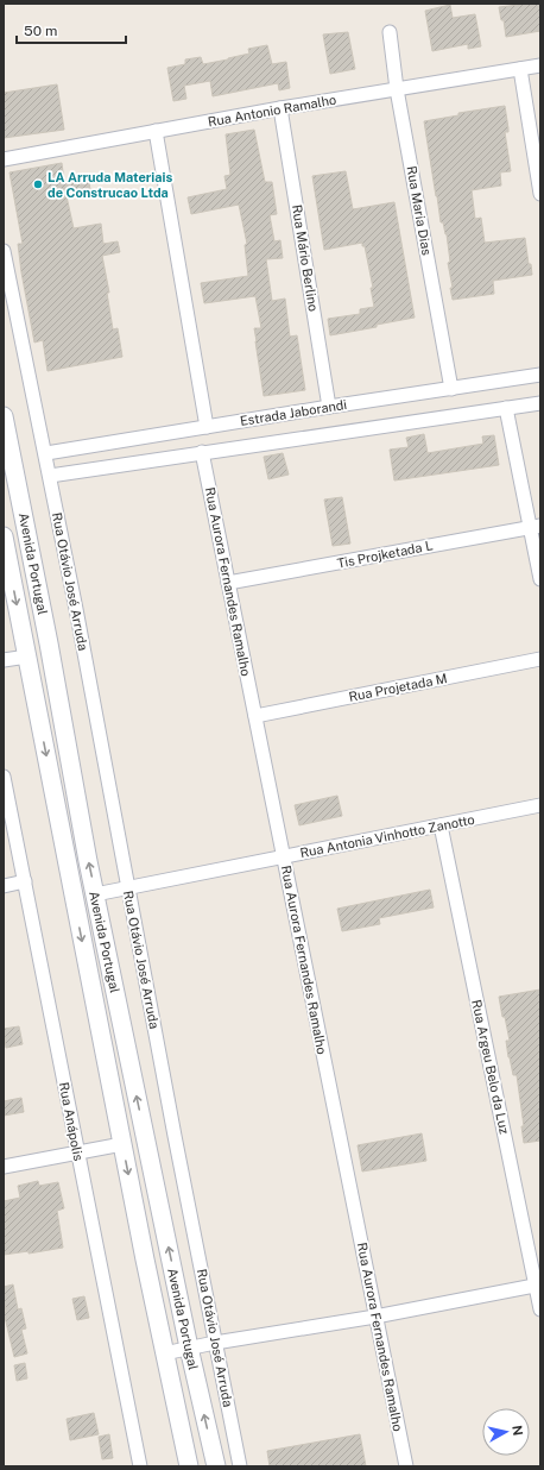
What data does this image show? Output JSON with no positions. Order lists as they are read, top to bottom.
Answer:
{
  "streets": {
    "main road": ["Avenida Portugal"],
    "street": [
      "Rua Antonio Ramalho",
      "Rua Maria Dias",
      "Rua Mário Berlino",
      "Estrada Jaborandi",
      "Tis Projketada L",
      "Rua Otávio José Arruda",
      "Rua Aurora Fernandes Ramalho",
      "Rua Projetada M",
      "Rua Antonia Vinhotto Zanotto",
      "Rua Argeu Belo da Luz",
      "Rua Anápolis"
    ]
  },
  "crossings": [
    ["Rua Antonio Ramalho", "Rua Maria Dias"],
    ["Rua Antonio Ramalho", "Rua Mário Berlino"],
    ["Rua Maria Dias", "Estrada Jaborandi"],
    ["Rua Mário Berlino", "Estrada Jaborandi"],
    ["Estrada Jaborandi", "Rua Otávio José Arruda"],
    ["Tis Projketada L", "Rua Aurora Fernandes Ramalho"],
    ["Avenida Portugal", "Rua Antonia Vinhotto Zanotto"],
    ["Rua Otávio José Arruda", "Rua Antonia Vinhotto Zanotto"],
    ["Rua Aurora Fernandes Ramalho", "Rua Projetada M"],
    ["Rua Aurora Fernandes Ramalho", "Rua Antonia Vinhotto Zanotto"],
    ["Rua Antonia Vinhotto Zanotto", "Rua Argeu Belo da Luz"]
  ],
  "places": ["LA Arruda Materiais de Construcao Ltda"],
  "scale_bar": "50 m",
  "north": "right"
}
